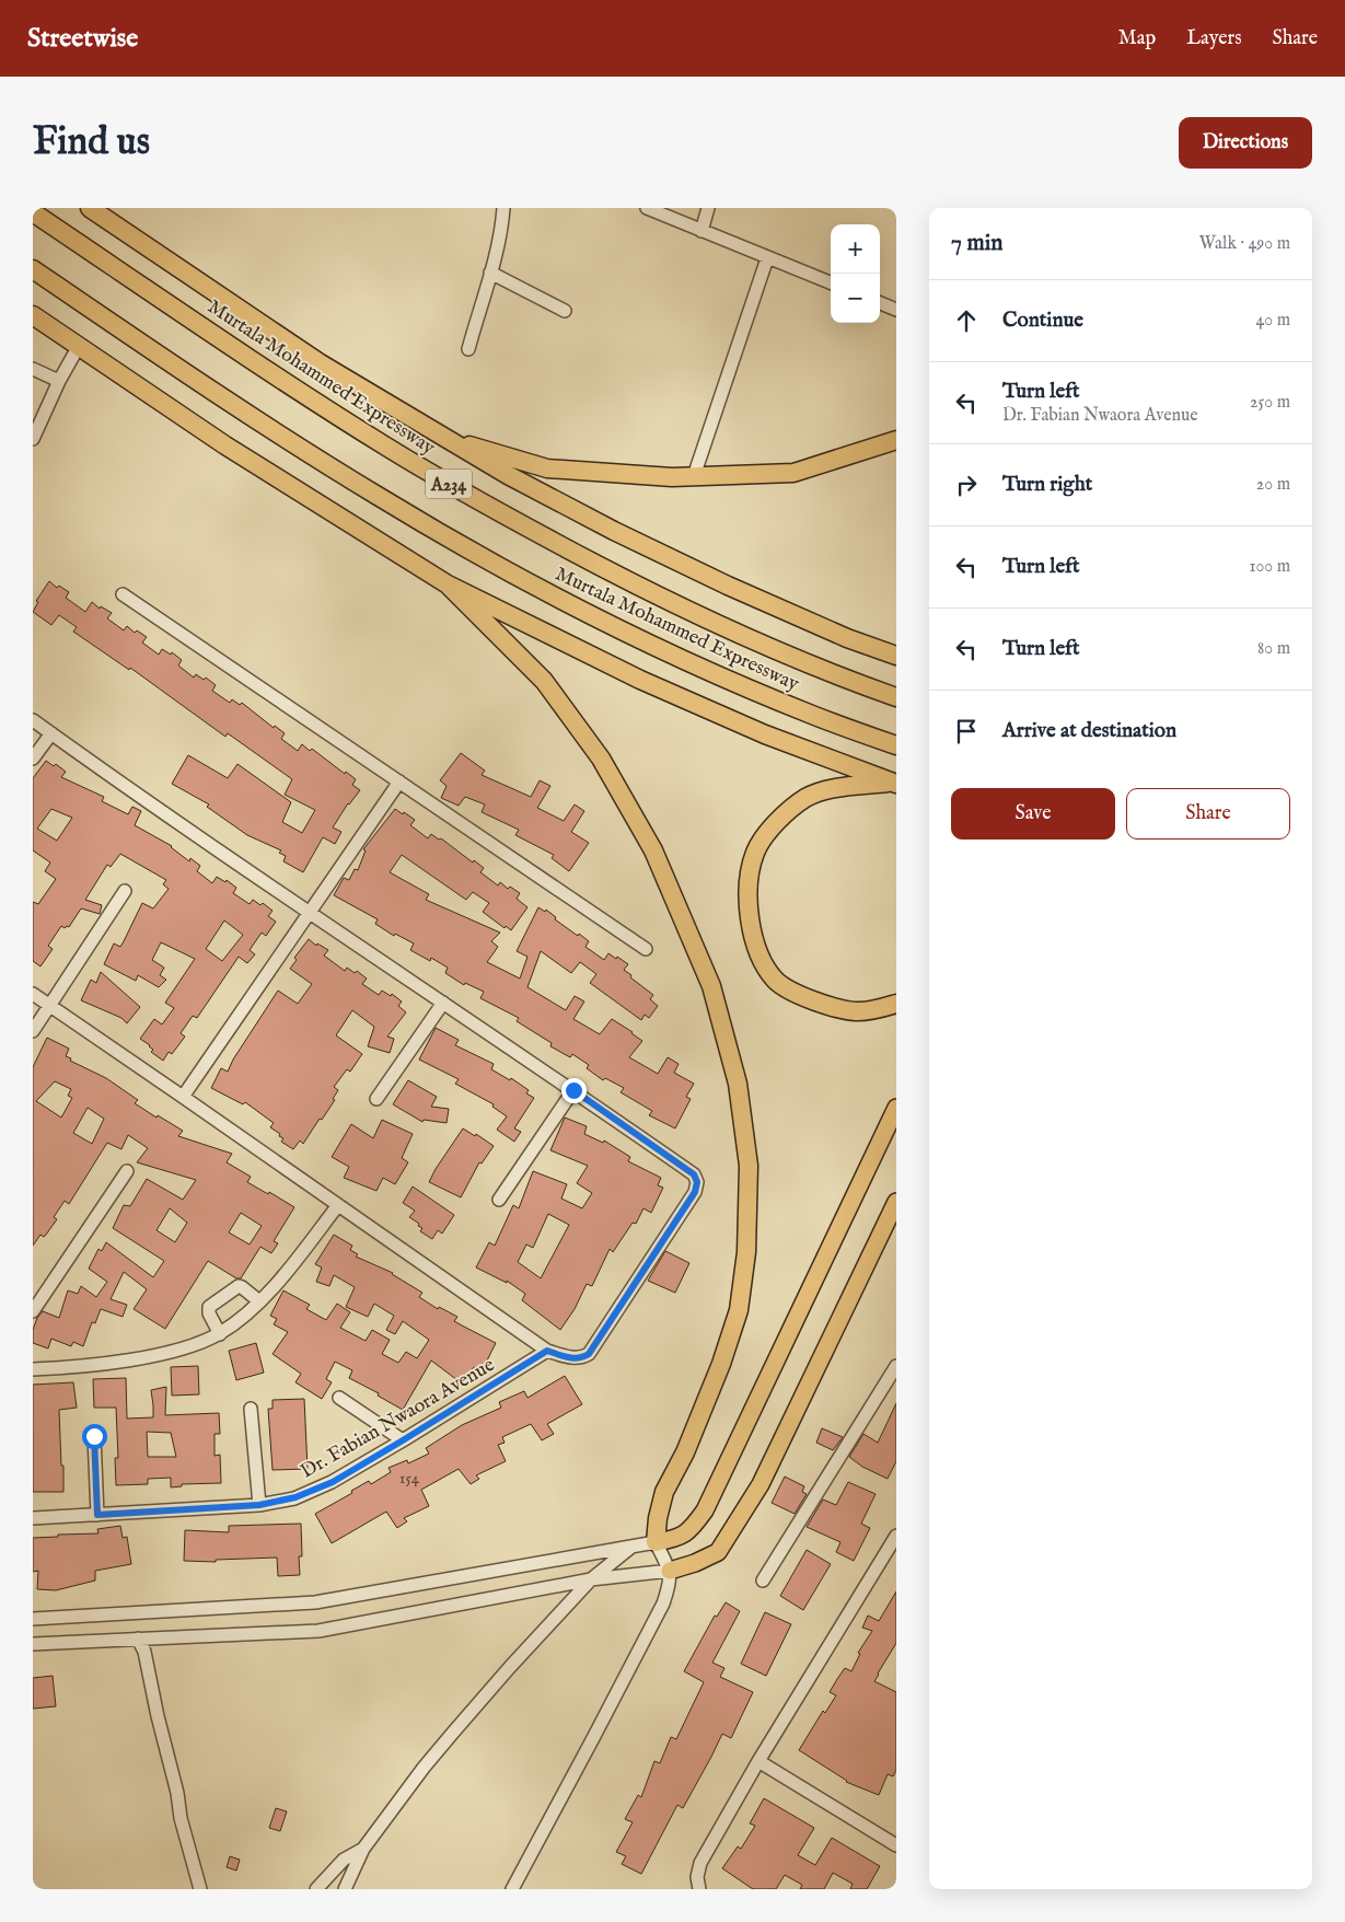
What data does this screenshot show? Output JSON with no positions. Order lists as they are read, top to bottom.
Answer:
{
  "streets": {
    "highway": ["Murtala Mohammed Expressway", "A234"],
    "street": ["Dr. Fabian Nwaora Avenue"]
  },
  "house_numbers": ["154"],
  "page": {
    "header": "Streetwise",
    "nav": ["Map", "Layers", "Share"],
    "buttons": [
      "Directions",
      ["Save", "Share"]
    ],
    "title": "Find us",
    "heading": ["7 min", "Walk · 490 m"],
    "map_buttons": ["+", "−"],
    "list": [
      ["Continue", "40 m"],
      ["Turn left", "Dr. Fabian Nwaora Avenue", "250 m"],
      ["Turn right", "20 m"],
      ["Turn left", "100 m"],
      ["Turn left", "80 m"],
      "Arrive at destination"
    ]
  }
}
